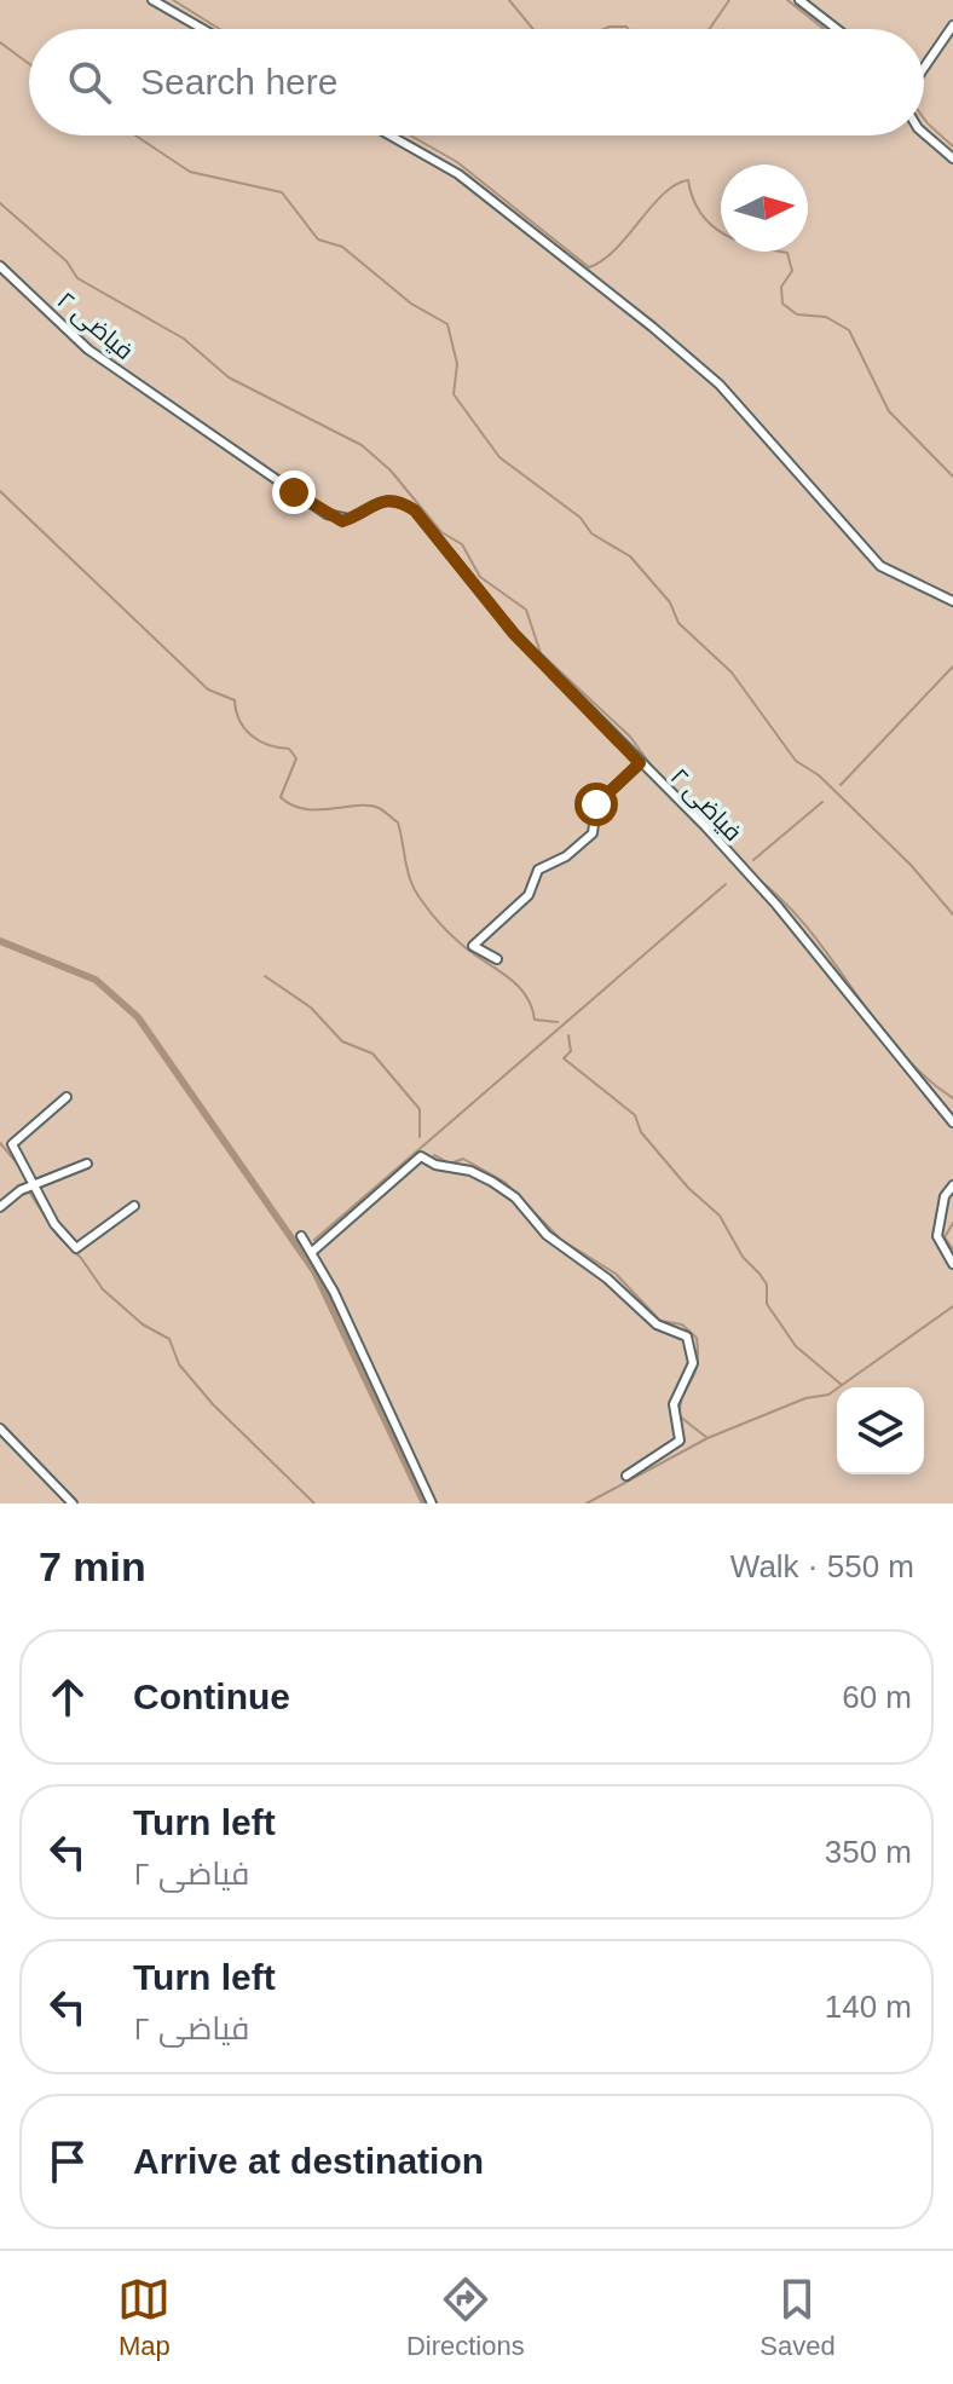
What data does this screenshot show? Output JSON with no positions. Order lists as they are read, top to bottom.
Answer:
{
  "streets": {
    "street": ["فیاضی ۲"]
  },
  "north": "right",
  "page": {
    "search": "Search here",
    "heading": ["7 min", "Walk · 550 m"],
    "list": [
      ["Continue", "60 m"],
      ["Turn left", "فیاضی ۲", "350 m"],
      ["Turn left", "فیاضی ۲", "140 m"],
      "Arrive at destination"
    ],
    "nav": ["Map", "Directions", "Saved"]
  }
}
